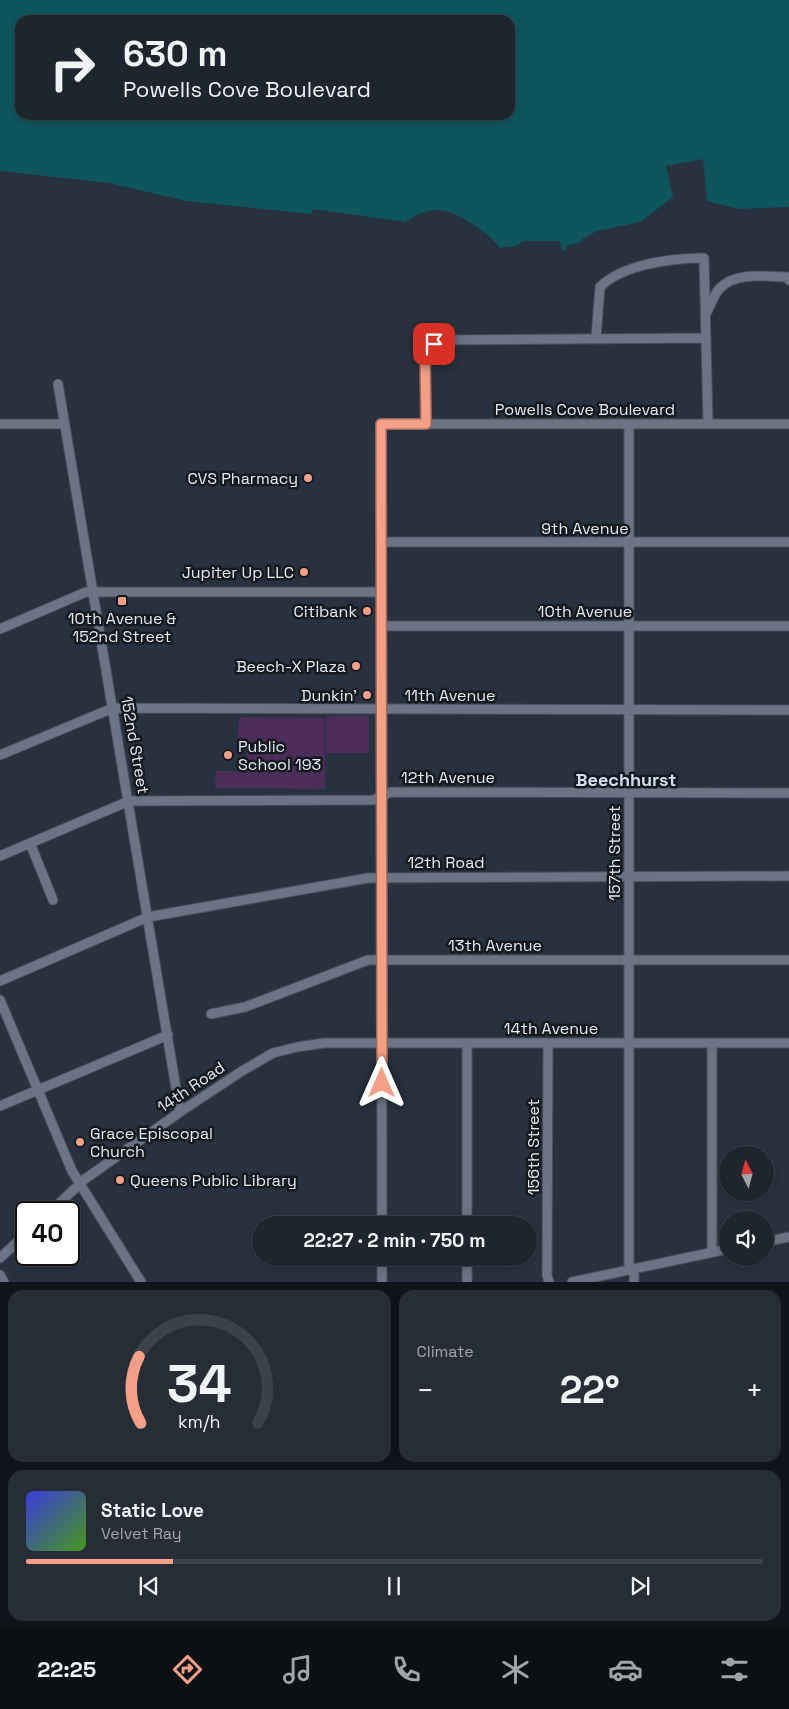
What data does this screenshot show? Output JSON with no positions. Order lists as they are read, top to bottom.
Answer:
{
  "streets": {
    "street": [
      "Powells Cove Boulevard",
      "9th Avenue",
      "10th Avenue",
      "11th Avenue",
      "152nd Street",
      "12th Avenue",
      "157th Street",
      "12th Road",
      "13th Avenue",
      "14th Avenue",
      "14th Road",
      "156th Street"
    ]
  },
  "crossings": [
    ["Powells Cove Boulevard", "9th Avenue"],
    ["Powells Cove Boulevard", "157th Street"],
    ["9th Avenue", "157th Street"],
    ["10th Avenue", "157th Street"],
    ["11th Avenue", "152nd Street"],
    ["11th Avenue", "157th Street"],
    ["152nd Street", "12th Avenue"],
    ["152nd Street", "12th Road"],
    ["152nd Street", "14th Road"],
    ["12th Avenue", "157th Street"],
    ["157th Street", "12th Road"],
    ["157th Street", "13th Avenue"],
    ["157th Street", "14th Avenue"],
    ["14th Avenue", "14th Road"],
    ["14th Avenue", "156th Street"]
  ],
  "districts": ["Beechhurst"],
  "places": {
    "other": [
      "CVS Pharmacy",
      "Jupiter Up LLC",
      "Citibank",
      "Beech-X Plaza",
      "Dunkin'",
      "Public School 193",
      "Grace Episcopal Church",
      "Queens Public Library"
    ],
    "transit": ["10th Avenue & 152nd Street"]
  },
  "north": "top",
  "page": {
    "turn": ["630 m", "Powells Cove Boulevard"],
    "limit": "40",
    "trip": "22:27 · 2 min · 750 m",
    "tile": "Climate",
    "heat": ["−", "22°", "+"],
    "song": ["Static Love", "Velvet Ray"],
    "tabs": "22:25",
    "gauge": ["34", "km/h"]
  }
}
